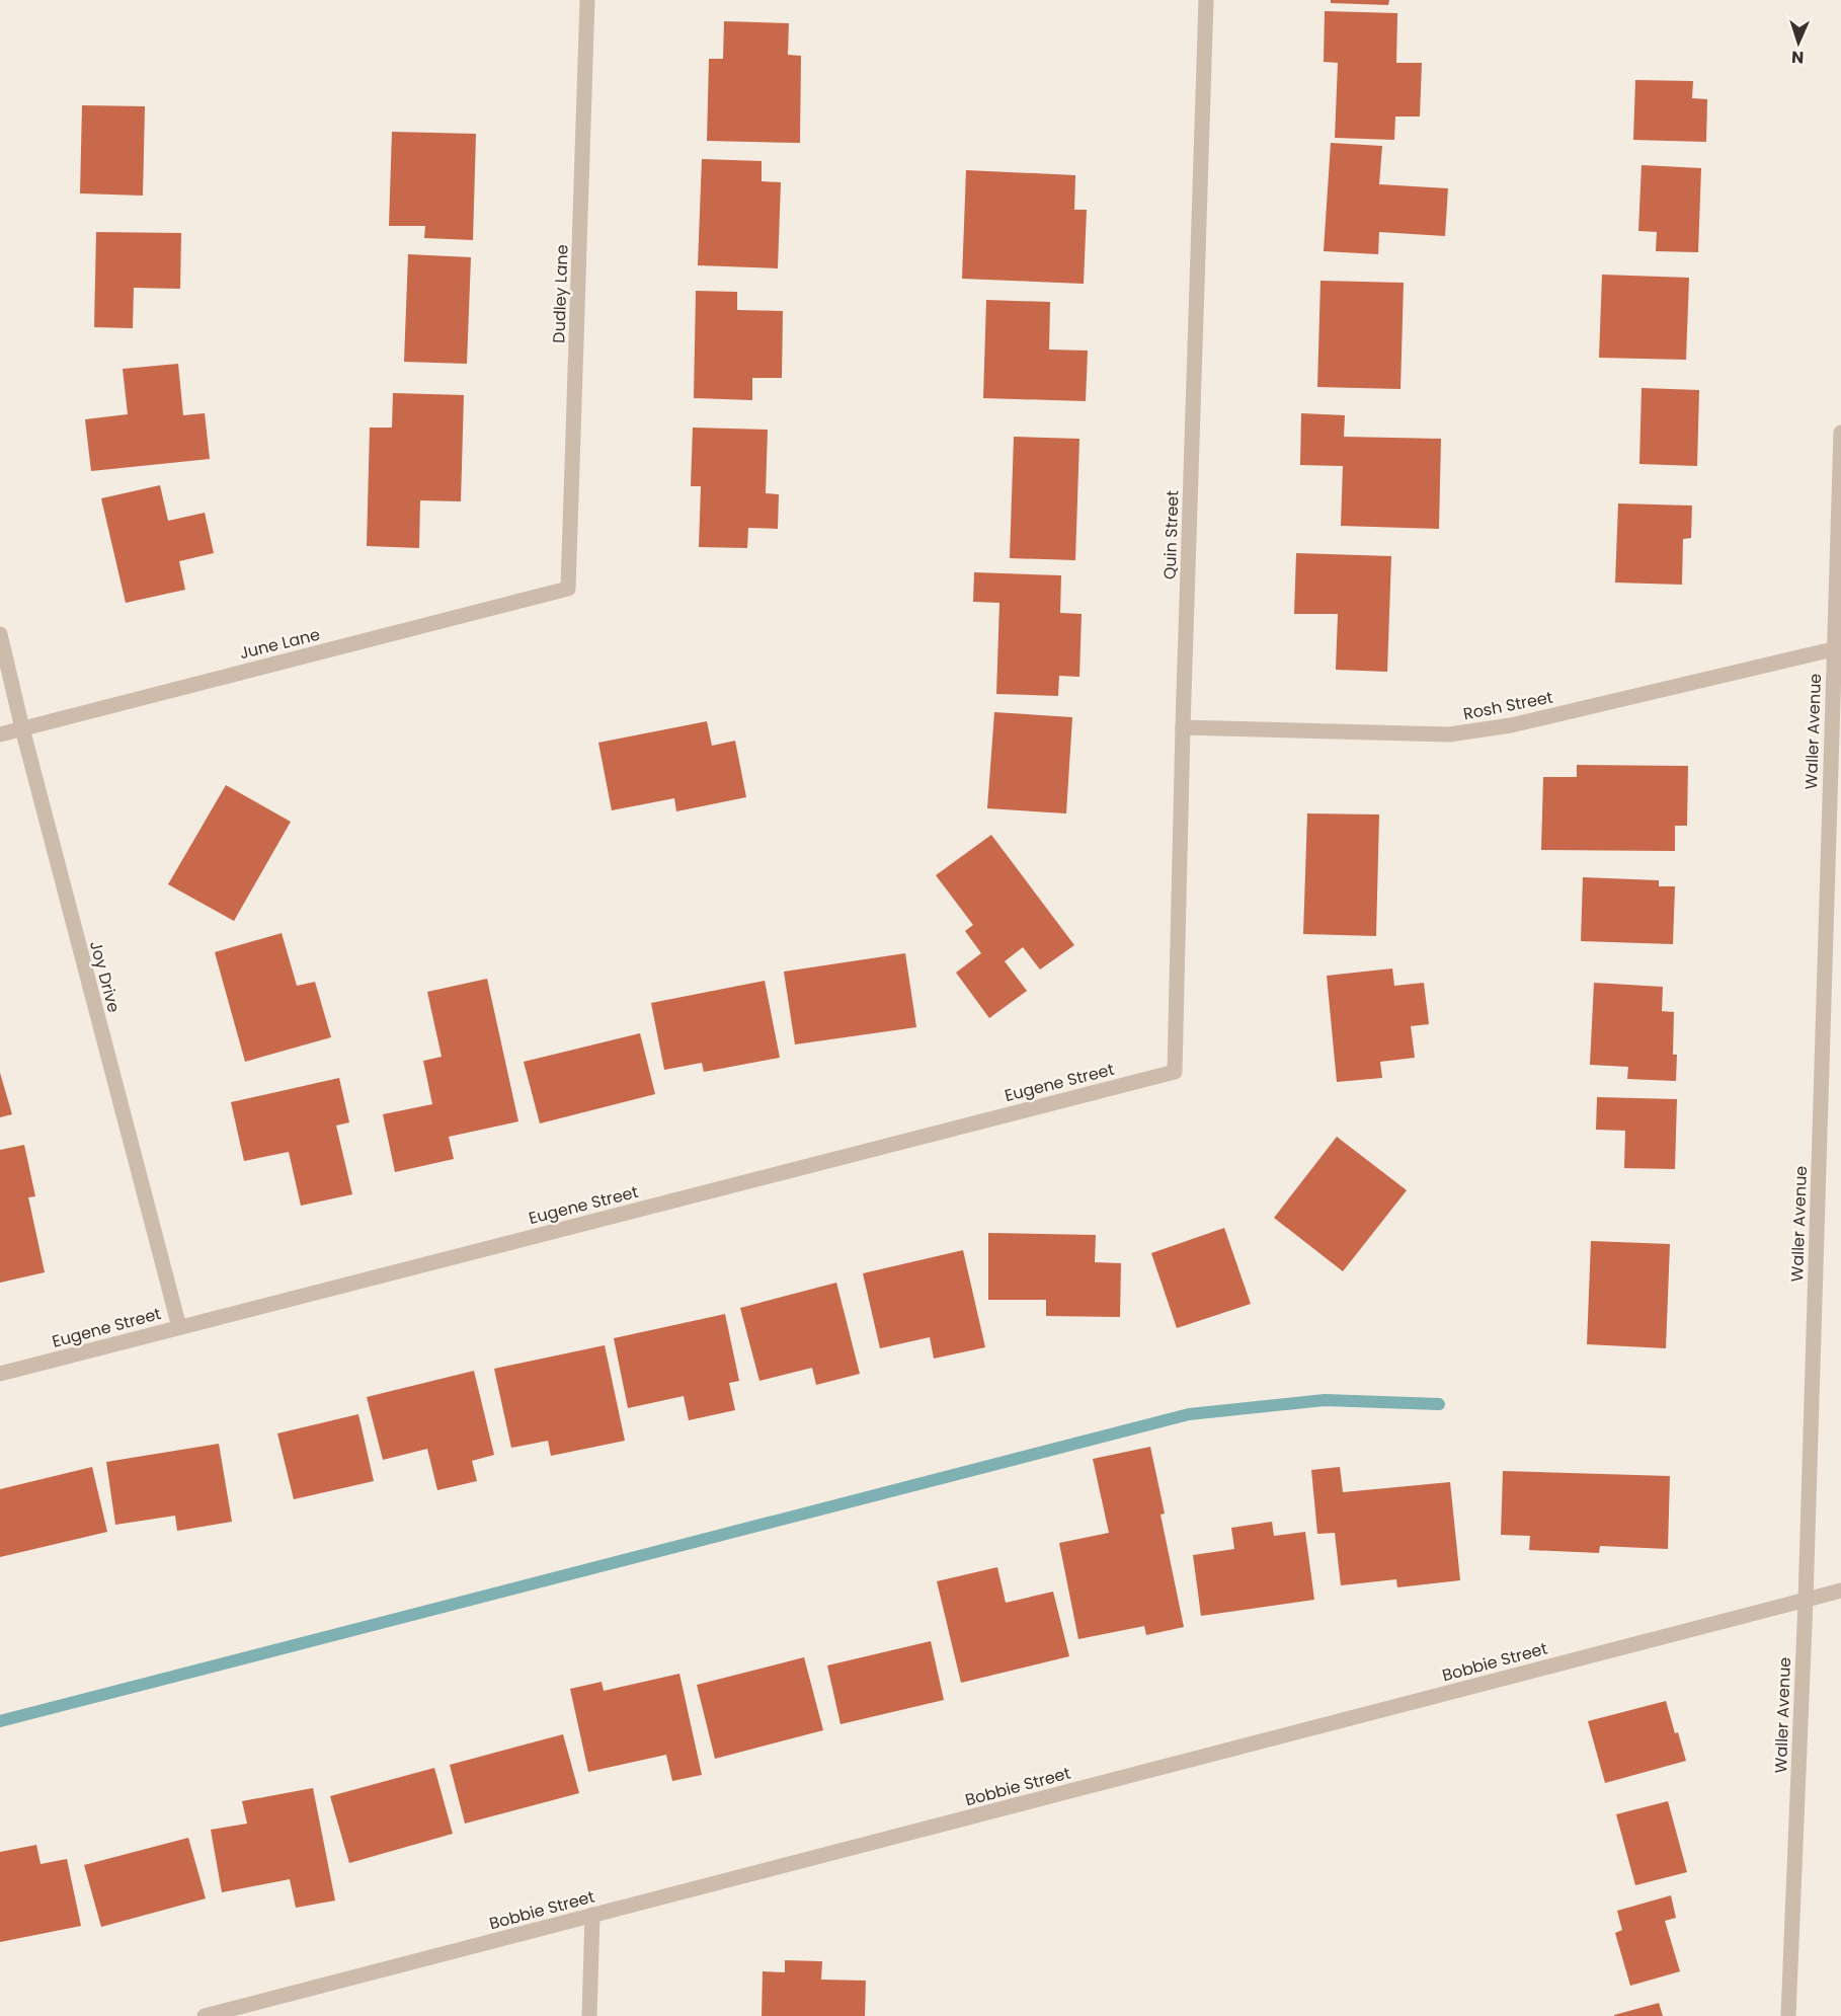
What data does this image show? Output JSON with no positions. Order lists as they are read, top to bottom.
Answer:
{
  "streets": {
    "street": [
      "Dudley Lane",
      "Quin Street",
      "June Lane",
      "Rosh Street",
      "Waller Avenue",
      "Joy Drive",
      "Eugene Street",
      "Bobbie Street"
    ]
  },
  "crossings": [
    ["Dudley Lane", "June Lane"],
    ["Quin Street", "Rosh Street"],
    ["Quin Street", "Eugene Street"],
    ["June Lane", "Joy Drive"],
    ["Rosh Street", "Waller Avenue"],
    ["Waller Avenue", "Bobbie Street"],
    ["Joy Drive", "Eugene Street"]
  ],
  "north": "bottom"
}
